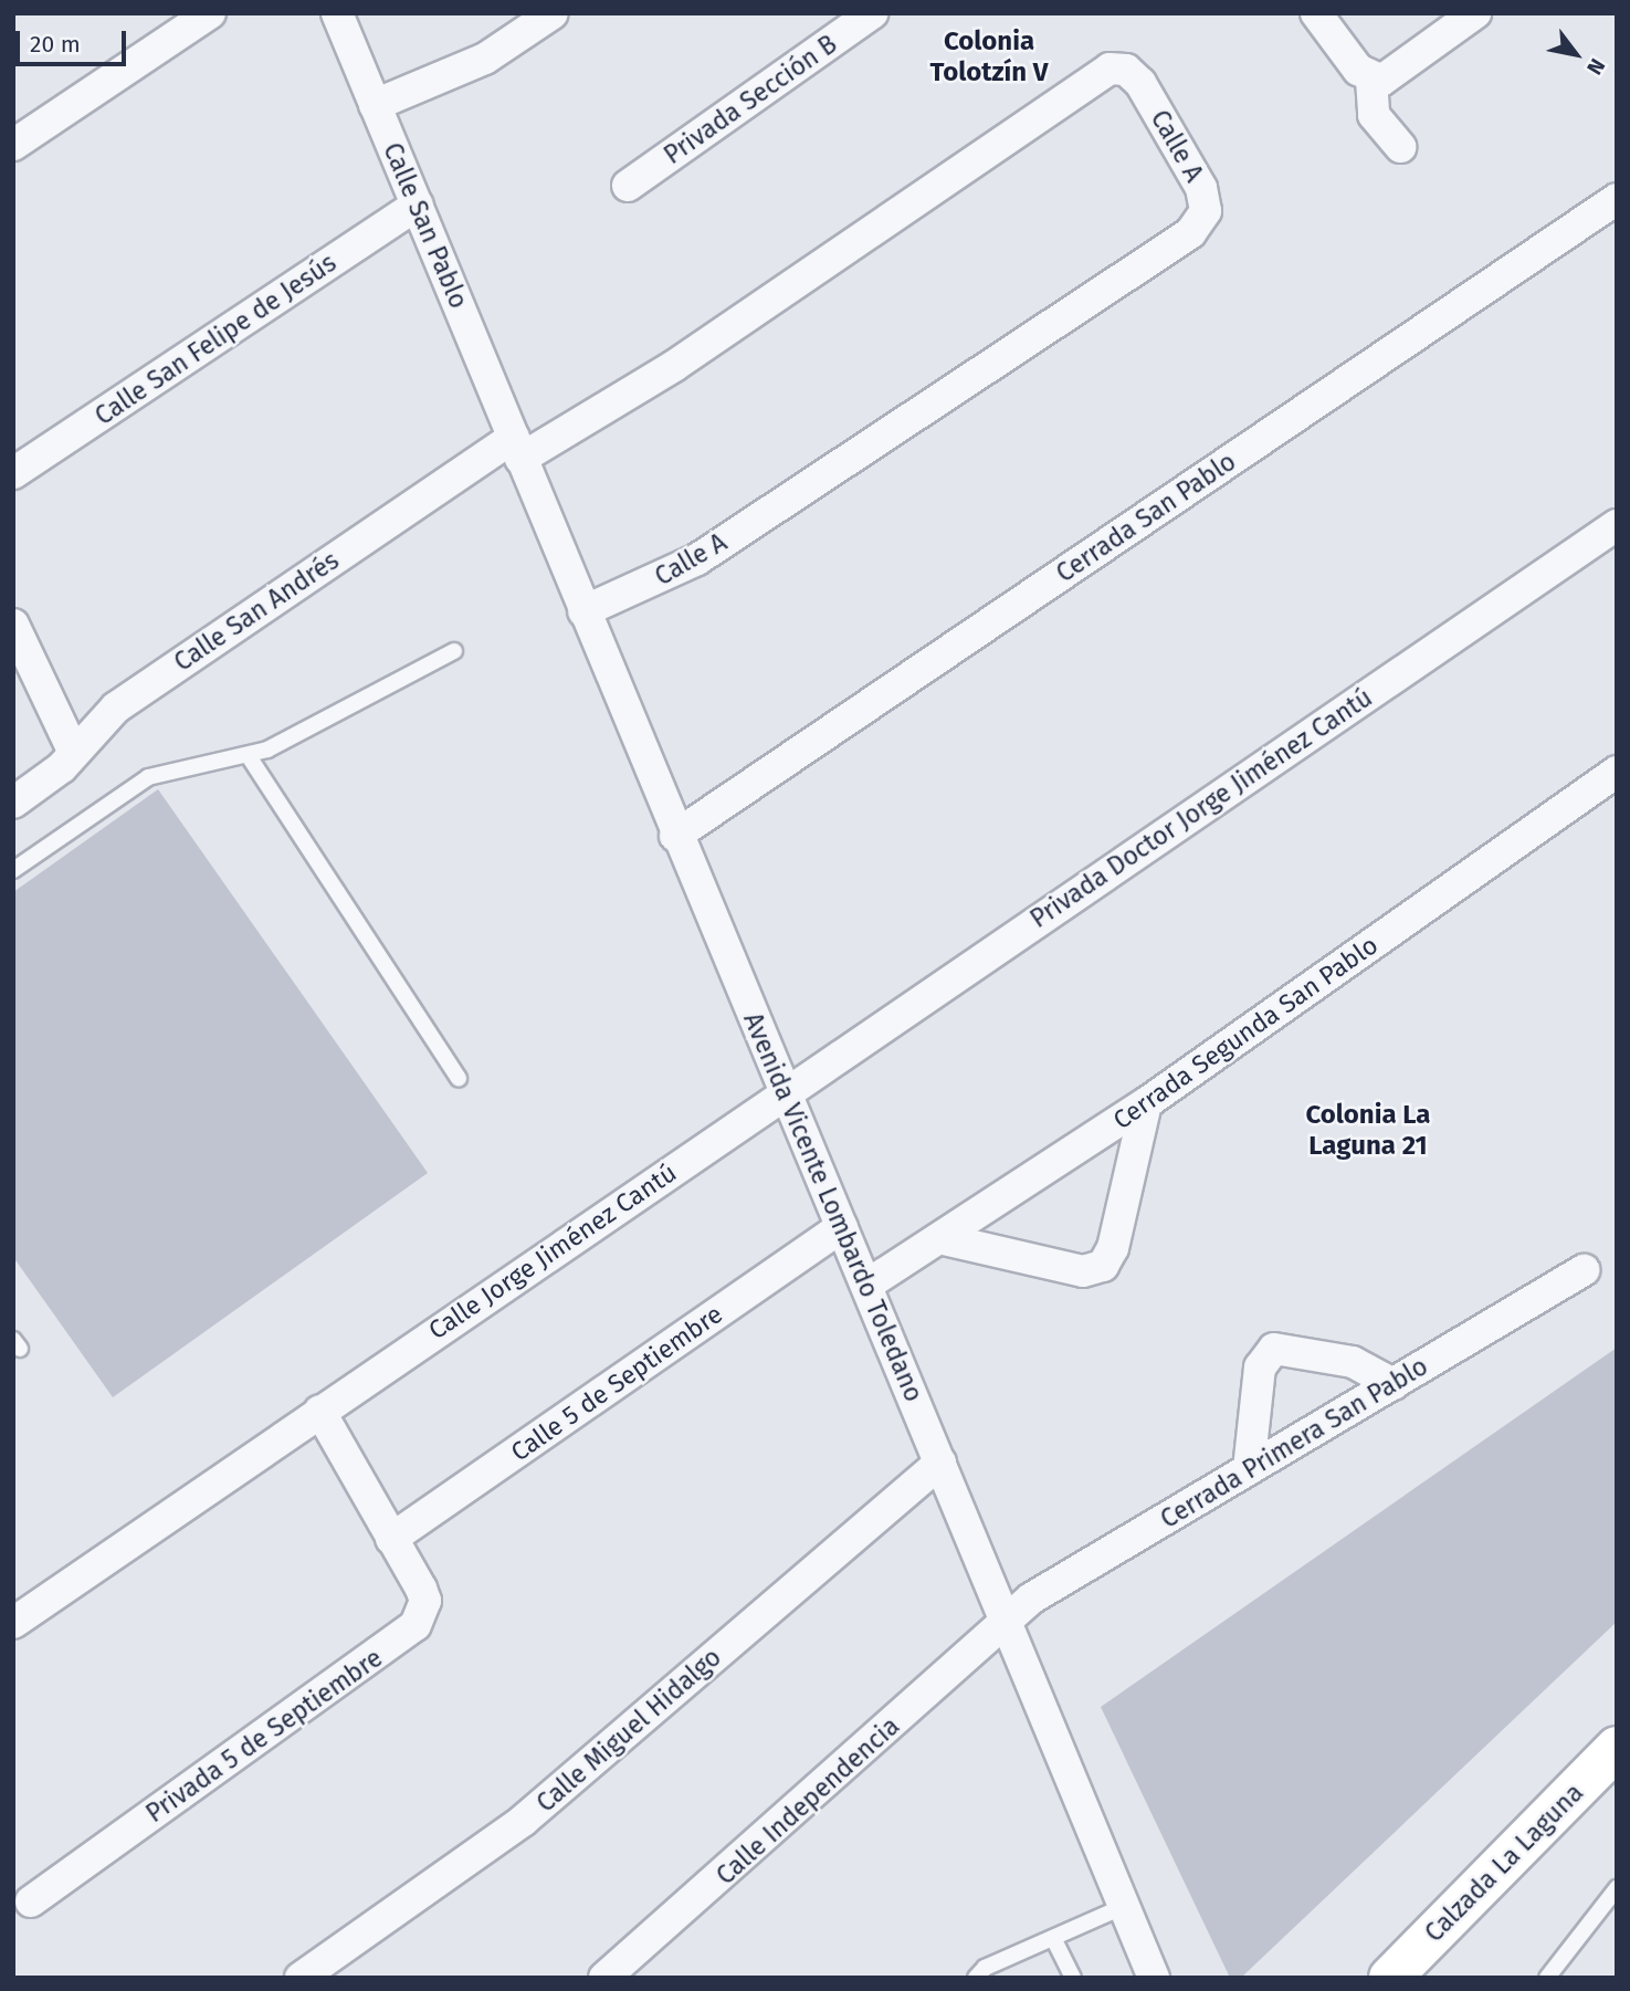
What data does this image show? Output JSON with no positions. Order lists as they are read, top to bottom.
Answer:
{
  "streets": {
    "street": [
      "Privada Sección B",
      "Calle A",
      "Calle San Pablo",
      "Calle San Felipe de Jesús",
      "Cerrada San Pablo",
      "Calle San Andrés",
      "Privada Doctor Jorge Jiménez Cantú",
      "Cerrada Segunda San Pablo",
      "Avenida Vicente Lombardo Toledano",
      "Calle Jorge Jiménez Cantú",
      "Calle 5 de Septiembre",
      "Cerrada Primera San Pablo",
      "Calle Miguel Hidalgo",
      "Privada 5 de Septiembre",
      "Calle Independencia",
      "Calzada La Laguna"
    ]
  },
  "crossings": [
    ["Calle A", "Calle San Pablo"],
    ["Calle A", "Calle San Andrés"],
    ["Calle A", "Avenida Vicente Lombardo Toledano"],
    ["Calle San Pablo", "Calle San Felipe de Jesús"],
    ["Calle San Pablo", "Calle San Andrés"],
    ["Calle San Pablo", "Avenida Vicente Lombardo Toledano"],
    ["Cerrada San Pablo", "Avenida Vicente Lombardo Toledano"],
    ["Calle San Andrés", "Avenida Vicente Lombardo Toledano"],
    ["Privada Doctor Jorge Jiménez Cantú", "Avenida Vicente Lombardo Toledano"],
    ["Privada Doctor Jorge Jiménez Cantú", "Calle Jorge Jiménez Cantú"],
    ["Cerrada Segunda San Pablo", "Avenida Vicente Lombardo Toledano"],
    ["Avenida Vicente Lombardo Toledano", "Calle Jorge Jiménez Cantú"],
    ["Avenida Vicente Lombardo Toledano", "Calle 5 de Septiembre"],
    ["Avenida Vicente Lombardo Toledano", "Cerrada Primera San Pablo"],
    ["Avenida Vicente Lombardo Toledano", "Calle Miguel Hidalgo"],
    ["Avenida Vicente Lombardo Toledano", "Calle Independencia"],
    ["Calle 5 de Septiembre", "Privada 5 de Septiembre"],
    ["Cerrada Primera San Pablo", "Calle Independencia"]
  ],
  "districts": ["Colonia Tolotzín V", "Colonia La Laguna 21"],
  "scale_bar": "20 m",
  "north": "bottom right"
}
